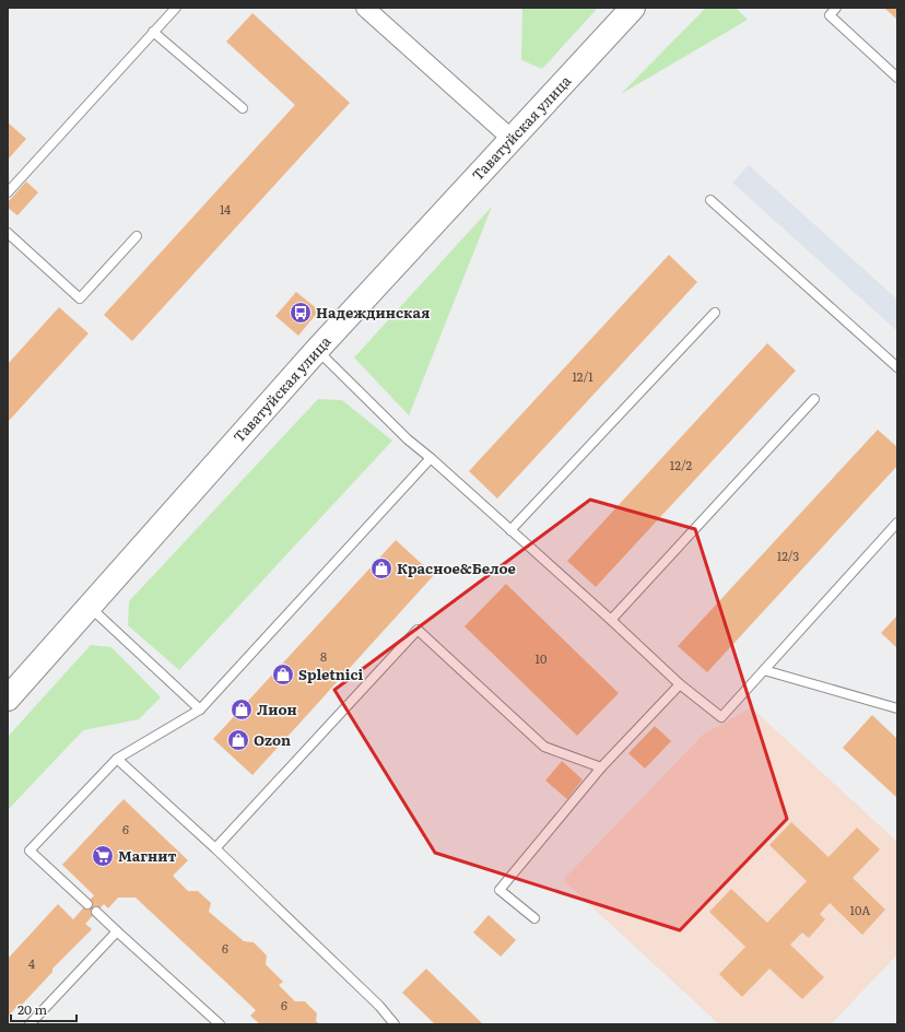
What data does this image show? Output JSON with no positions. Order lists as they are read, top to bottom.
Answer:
{
  "streets": {
    "main road": ["Таватуйская улица"]
  },
  "places": {
    "bus stop": ["Надеждинская"],
    "shop": [
      "Красное&Белое",
      "Spletnici",
      "Лион",
      "Ozon"
    ],
    "supermarket": ["Магнит"]
  },
  "house_numbers": [
    "14",
    "12/1",
    "12/2",
    "12/3",
    "8",
    "10",
    "6",
    "10А",
    "6",
    "4",
    "6"
  ],
  "scale_bar": "20 m"
}
